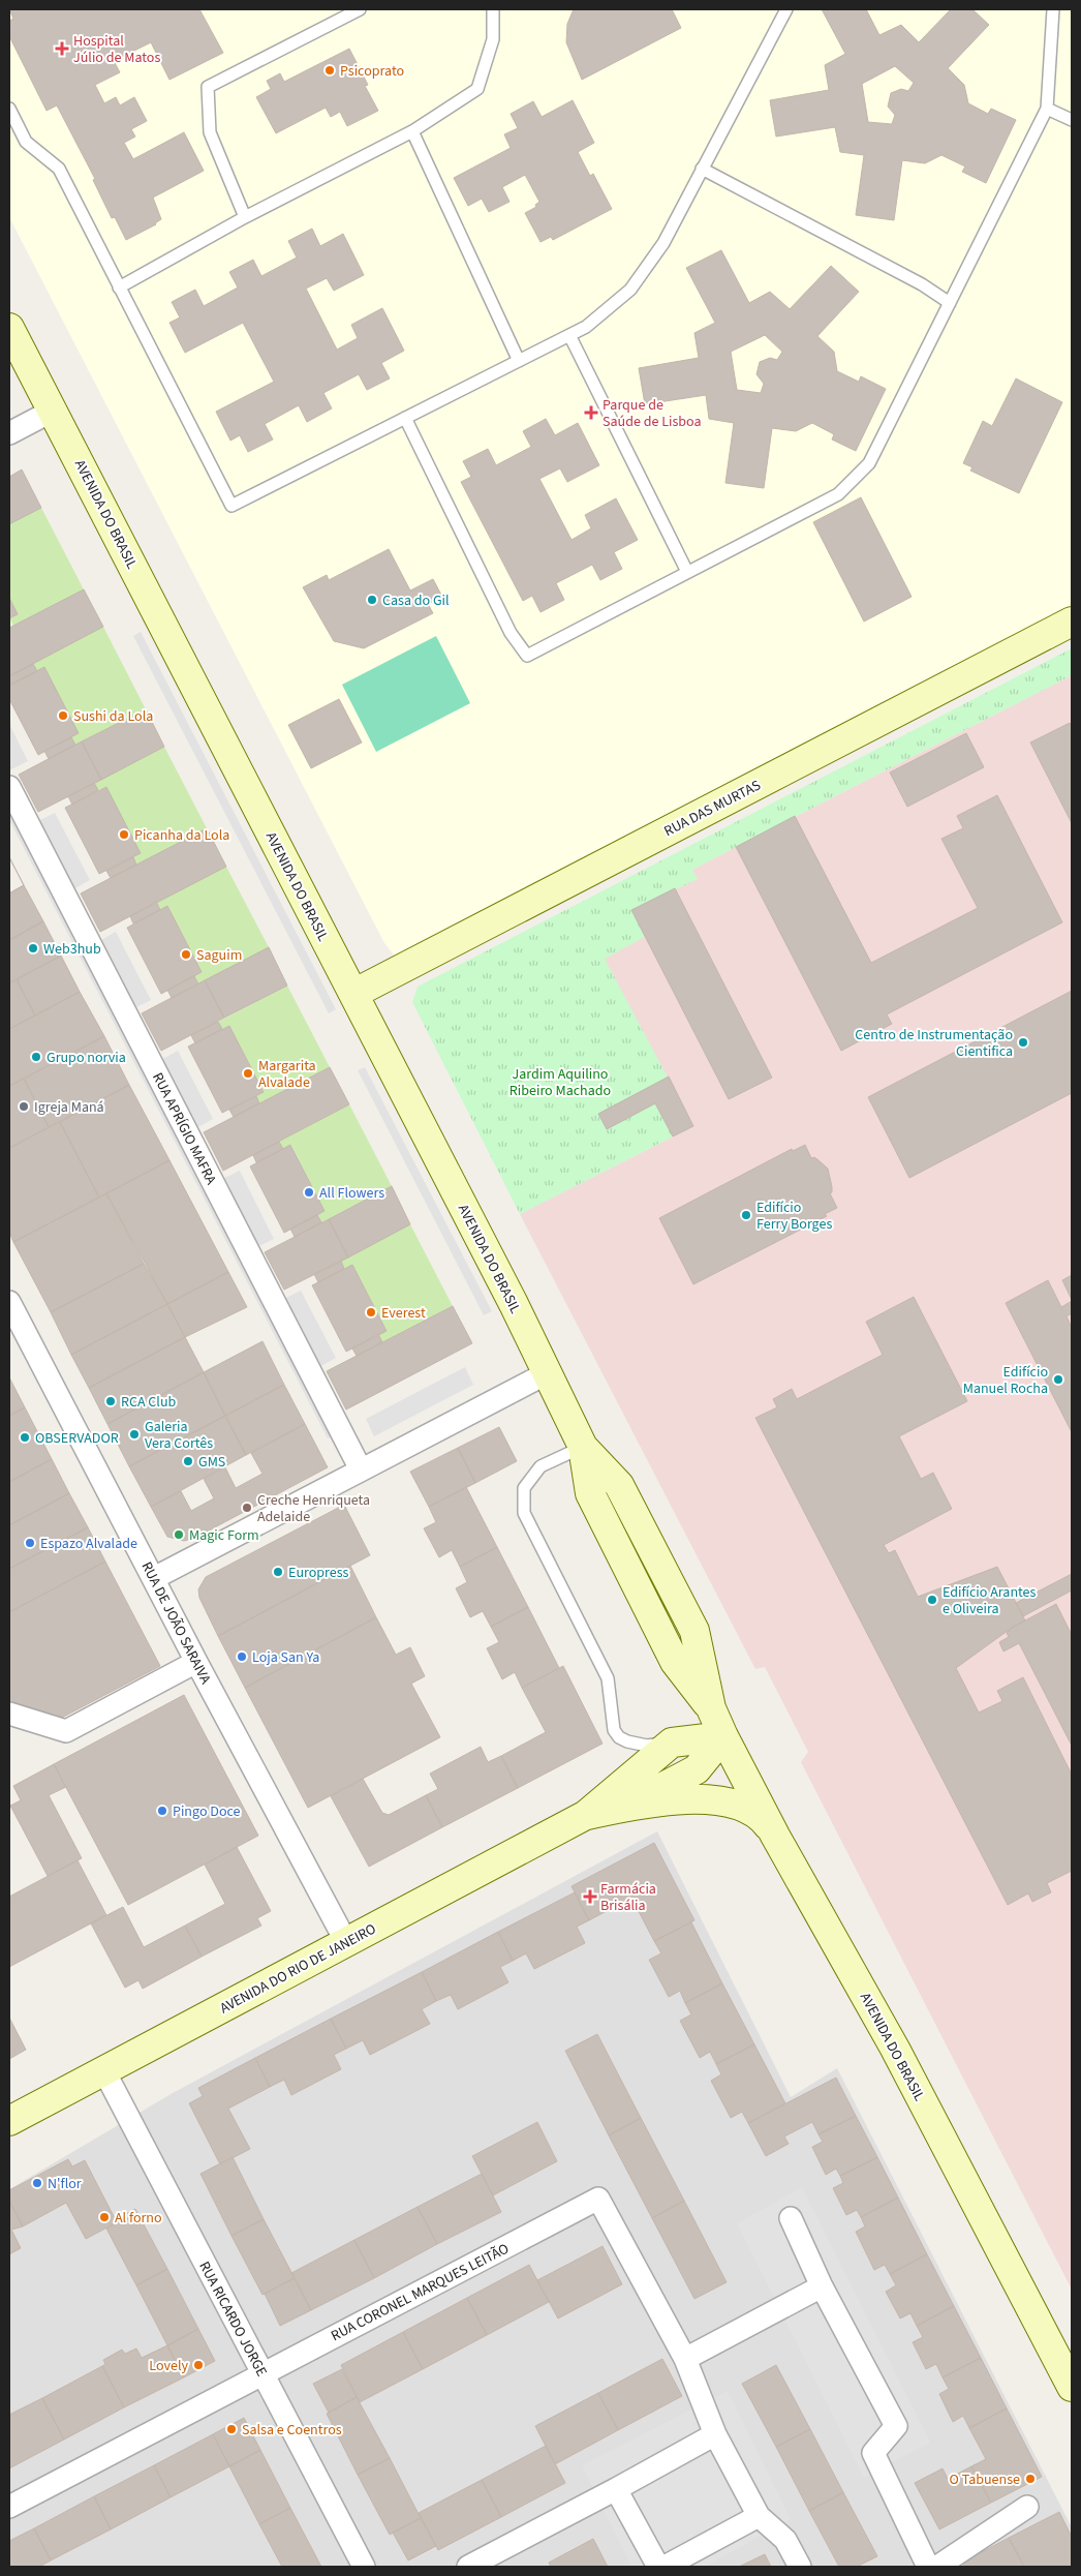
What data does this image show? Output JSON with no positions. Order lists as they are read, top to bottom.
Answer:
{
  "streets": {
    "main road": ["AVENIDA DO BRASIL", "RUA DAS MURTAS", "AVENIDA DO RIO DE JANEIRO"],
    "street": [
      "RUA APRÍGIO MAFRA",
      "RUA DE JOÃO SARAIVA",
      "RUA CORONEL MARQUES LEITÃO",
      "RUA RICARDO JORGE"
    ]
  },
  "crossings": [
    ["AVENIDA DO BRASIL", "RUA DAS MURTAS"],
    ["AVENIDA DO BRASIL", "AVENIDA DO RIO DE JANEIRO"],
    ["RUA DE JOÃO SARAIVA", "AVENIDA DO RIO DE JANEIRO"],
    ["AVENIDA DO RIO DE JANEIRO", "RUA RICARDO JORGE"],
    ["RUA CORONEL MARQUES LEITÃO", "RUA RICARDO JORGE"]
  ],
  "parks": ["Jardim Aquilino Ribeiro Machado"],
  "places": {
    "health": ["Hospital Júlio de Matos", "Parque de Saúde de Lisboa", "Farmácia Brisália"],
    "other": [
      "Psicoprato",
      "Casa do Gil",
      "Sushi da Lola",
      "Picanha da Lola",
      "Web3hub",
      "Saguim",
      "Centro de Instrumentação Cientifica",
      "Grupo norvia",
      "Margarita Alvalade",
      "Igreja Maná",
      "All Flowers",
      "Edifício Ferry Borges",
      "Everest",
      "Edifício Manuel Rocha",
      "RCA Club",
      "Galeria Vera Cortês",
      "OBSERVADOR",
      "GMS",
      "Creche Henriqueta Adelaide",
      "Magic Form",
      "Espazo Alvalade",
      "Europress",
      "Edifício Arantes e Oliveira",
      "Loja San Ya",
      "Pingo Doce",
      "N'flor",
      "Al forno",
      "Lovely",
      "Salsa e Coentros",
      "O Tabuense"
    ]
  }
}
